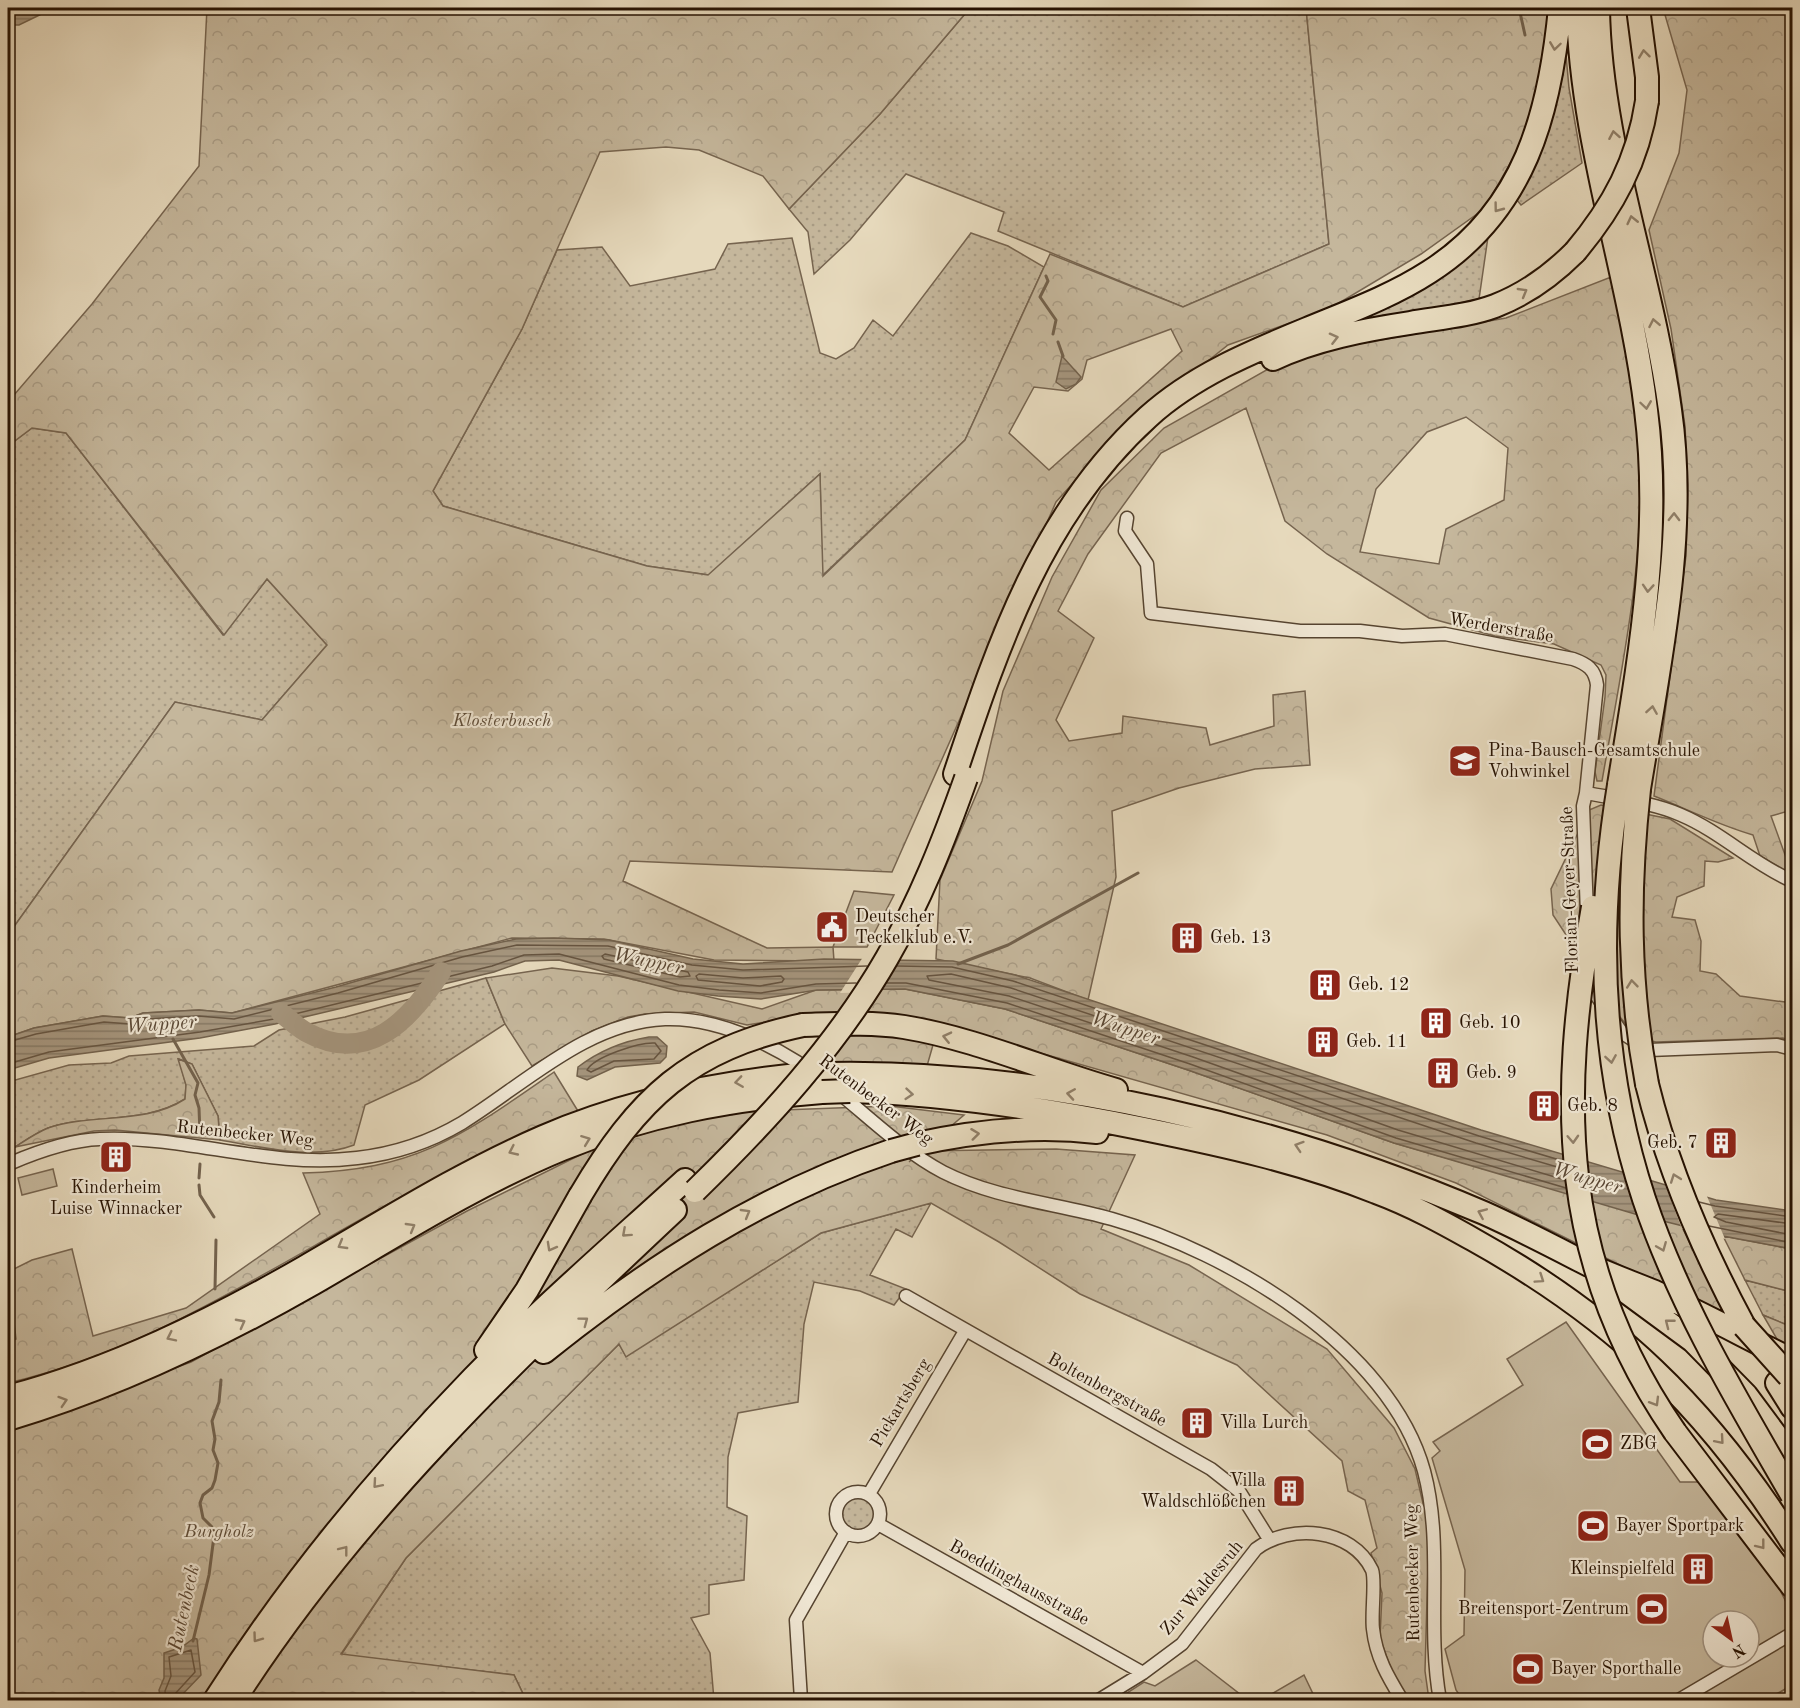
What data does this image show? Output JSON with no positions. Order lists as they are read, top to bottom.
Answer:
{
  "streets": {
    "street": [
      "Werderstraße",
      "Florian-Geyer-Straße",
      "Rutenbecker Weg",
      "Boltenbergstraße",
      "Pickartsberg",
      "Boeddinghausstraße",
      "Zur Waldesruh"
    ]
  },
  "crossings": [
    ["Werderstraße", "Florian-Geyer-Straße"],
    ["Boltenbergstraße", "Pickartsberg"],
    ["Boltenbergstraße", "Zur Waldesruh"],
    ["Pickartsberg", "Boeddinghausstraße"],
    ["Boeddinghausstraße", "Zur Waldesruh"]
  ],
  "water": ["Wupper", "Rutenbeck"],
  "parks": ["Klosterbusch", "Burgholz"],
  "places": {
    "school or university": ["Pina-Bausch-Gesamtschule Vohwinkel"],
    "public building": ["Deutscher Teckelklub e.V."],
    "building": [
      "Geb. 13",
      "Geb. 12",
      "Geb. 10",
      "Geb. 11",
      "Geb. 9",
      "Geb. 8",
      "Geb. 7",
      "Kinderheim Luise Winnacker",
      "Villa Lurch",
      "Villa Waldschlößchen",
      "Kleinspielfeld"
    ],
    "sports": [
      "ZBG",
      "Bayer Sportpark",
      "Breitensport-Zentrum",
      "Bayer Sporthalle"
    ]
  },
  "north": "bottom right"
}
